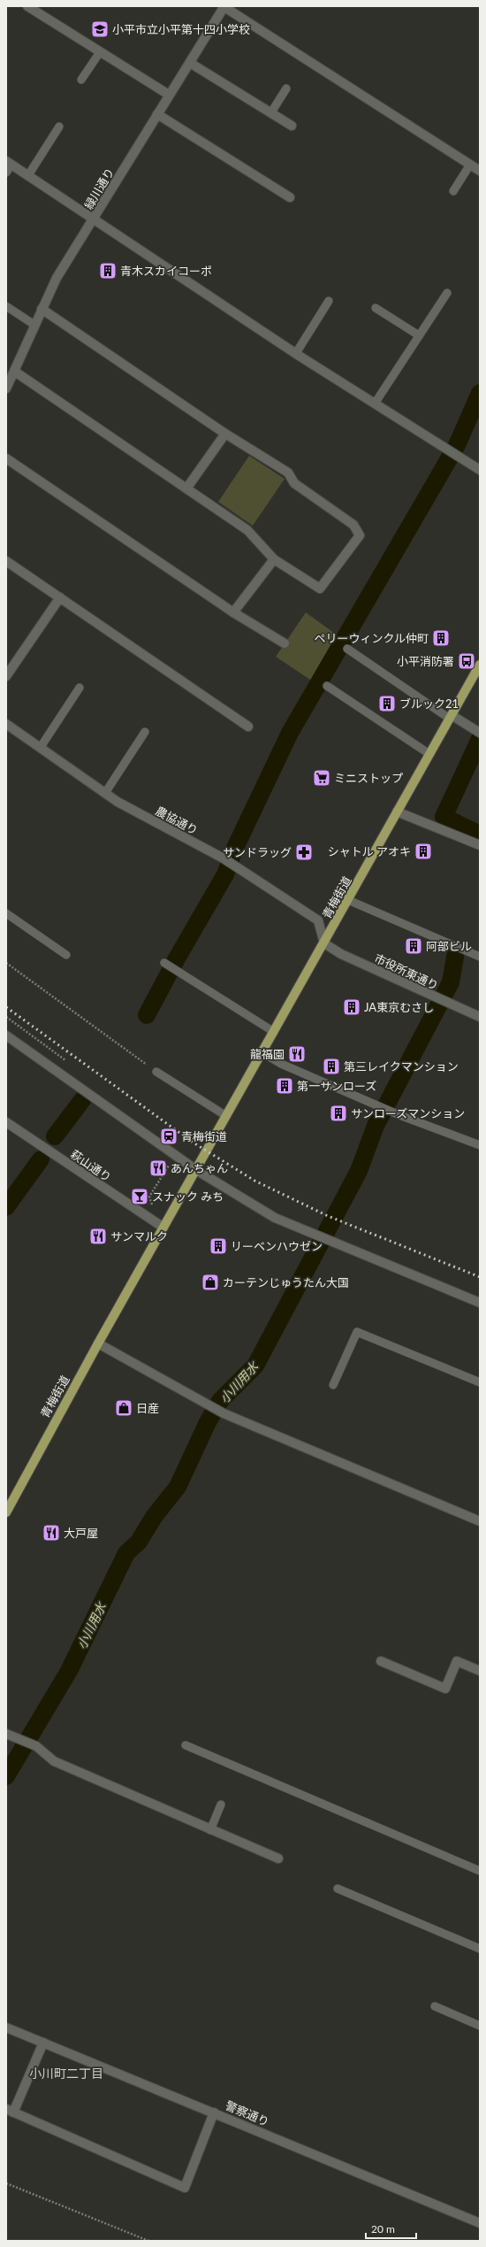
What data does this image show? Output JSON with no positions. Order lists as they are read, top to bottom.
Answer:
{
  "streets": {
    "main road": ["青梅街道"],
    "street": [
      "緑川通り",
      "農協通り",
      "市役所東通り",
      "萩山通り",
      "警察通り"
    ]
  },
  "crossings": [
    ["農協通り", "青梅街道"],
    ["農協通り", "市役所東通り"],
    ["青梅街道", "市役所東通り"],
    ["青梅街道", "萩山通り"]
  ],
  "districts": ["小川町二丁目"],
  "water": ["小川用水"],
  "places": {
    "school or university": ["小平市立小平第十四小学校"],
    "building": [
      "青木スカイコーポ",
      "ペリーウィンクル仲町",
      "ブルック21",
      "シャトル アオキ",
      "阿部ビル",
      "JA東京むさし",
      "第三レイクマンション",
      "第一サンローズ",
      "サンローズマンション",
      "リーベンハウゼン"
    ],
    "bus stop": ["小平消防署"],
    "supermarket": ["ミニストップ"],
    "pharmacy": ["サンドラッグ"],
    "restaurant": [
      "龍福園",
      "あんちゃん",
      "サンマルク",
      "大戸屋"
    ],
    "station": ["青梅街道"],
    "bar": ["スナック みち"],
    "shop": ["カーテンじゅうたん大国", "日産"]
  },
  "scale_bar": "20 m"
}
